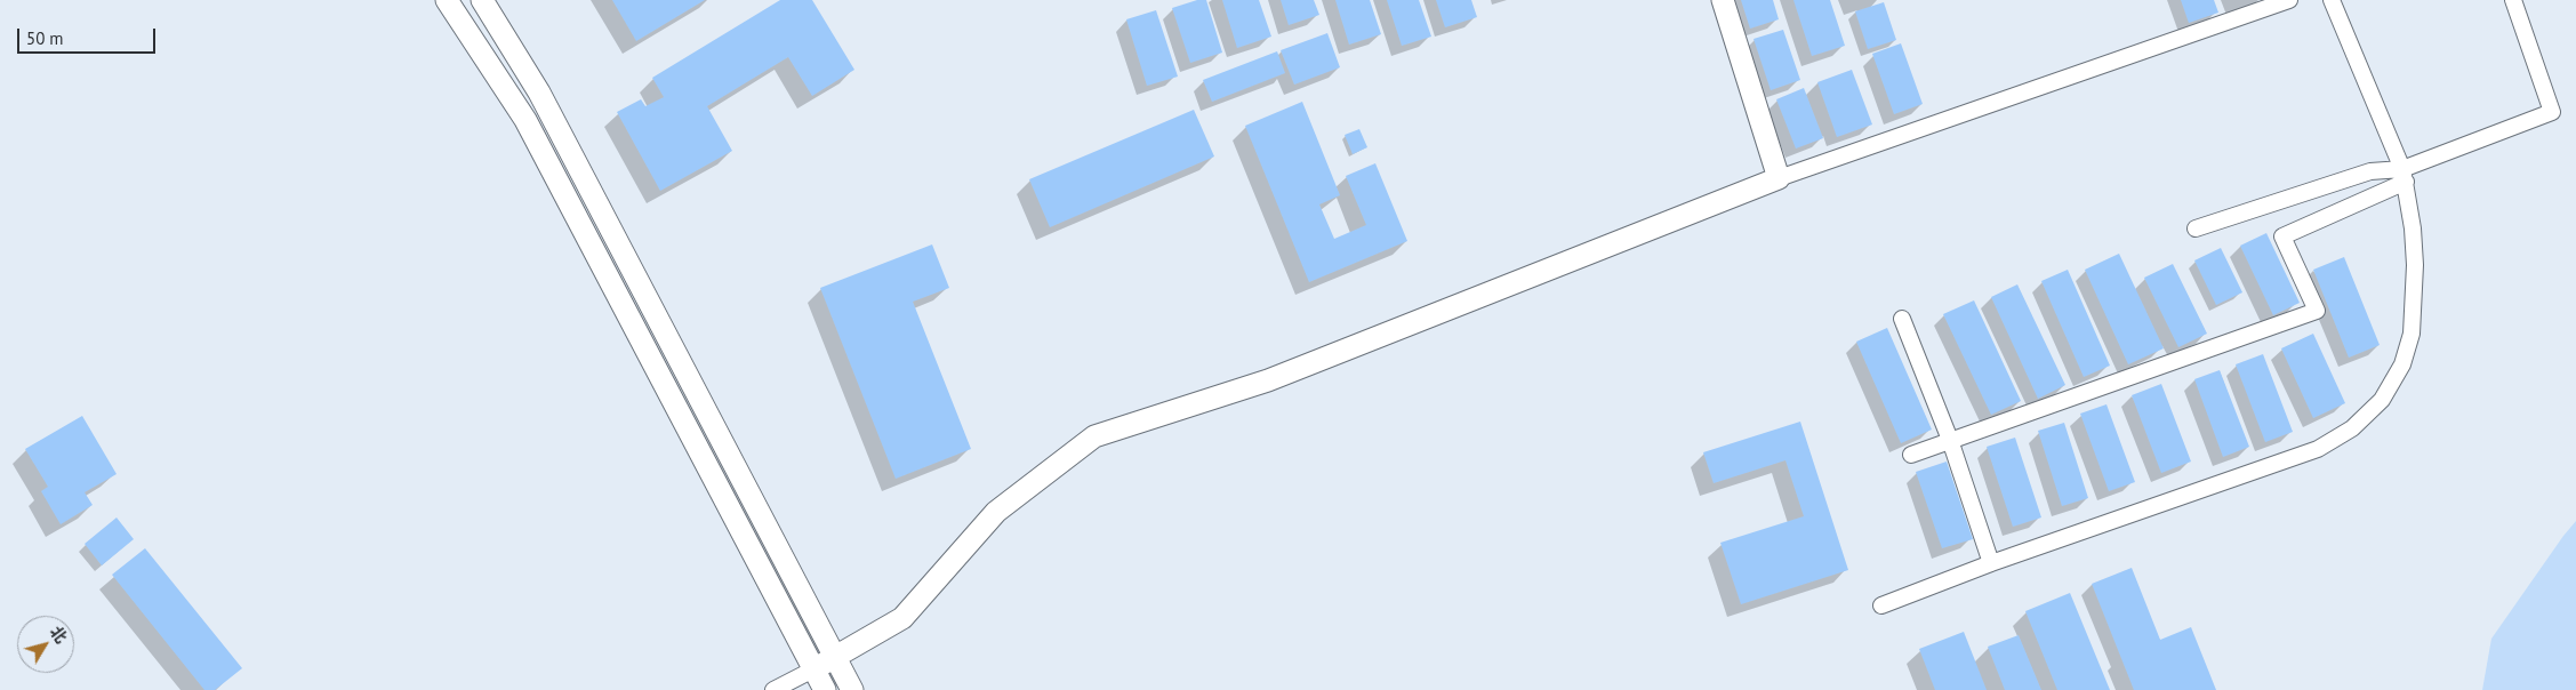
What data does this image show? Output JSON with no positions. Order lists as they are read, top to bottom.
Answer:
{
  "scale_bar": "50 m",
  "north": "top right"
}
